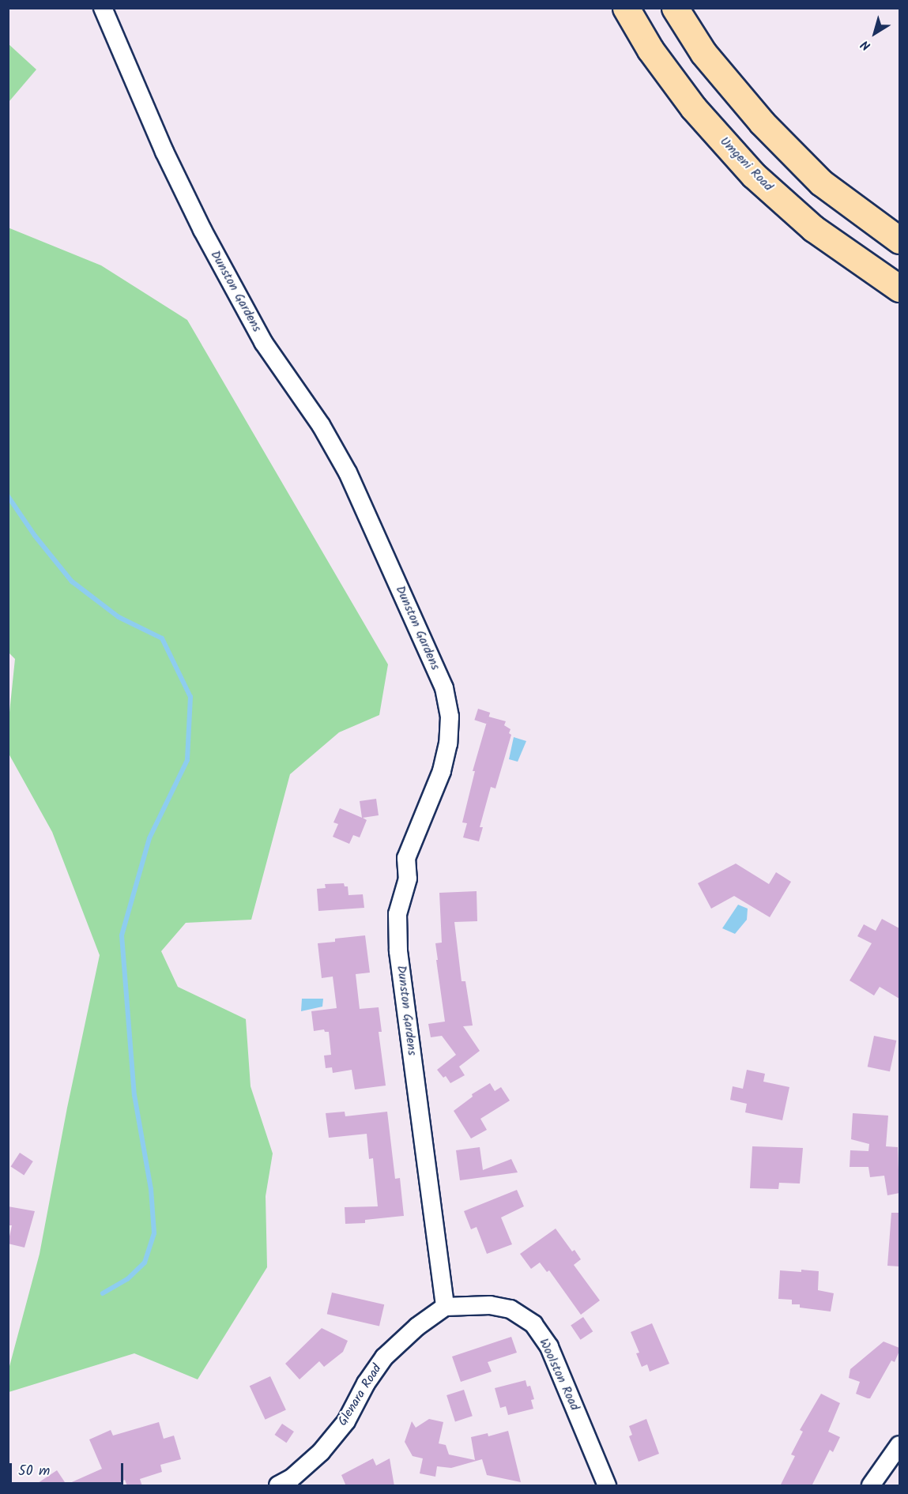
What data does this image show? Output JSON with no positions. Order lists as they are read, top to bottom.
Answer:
{
  "streets": {
    "highway": ["Umgeni Road"],
    "street": ["Dunston Gardens", "Woolston Road", "Glenara Road"]
  },
  "crossings": [
    ["Dunston Gardens", "Woolston Road"],
    ["Dunston Gardens", "Glenara Road"],
    ["Woolston Road", "Glenara Road"]
  ],
  "scale_bar": "50 m",
  "north": "bottom left"
}
